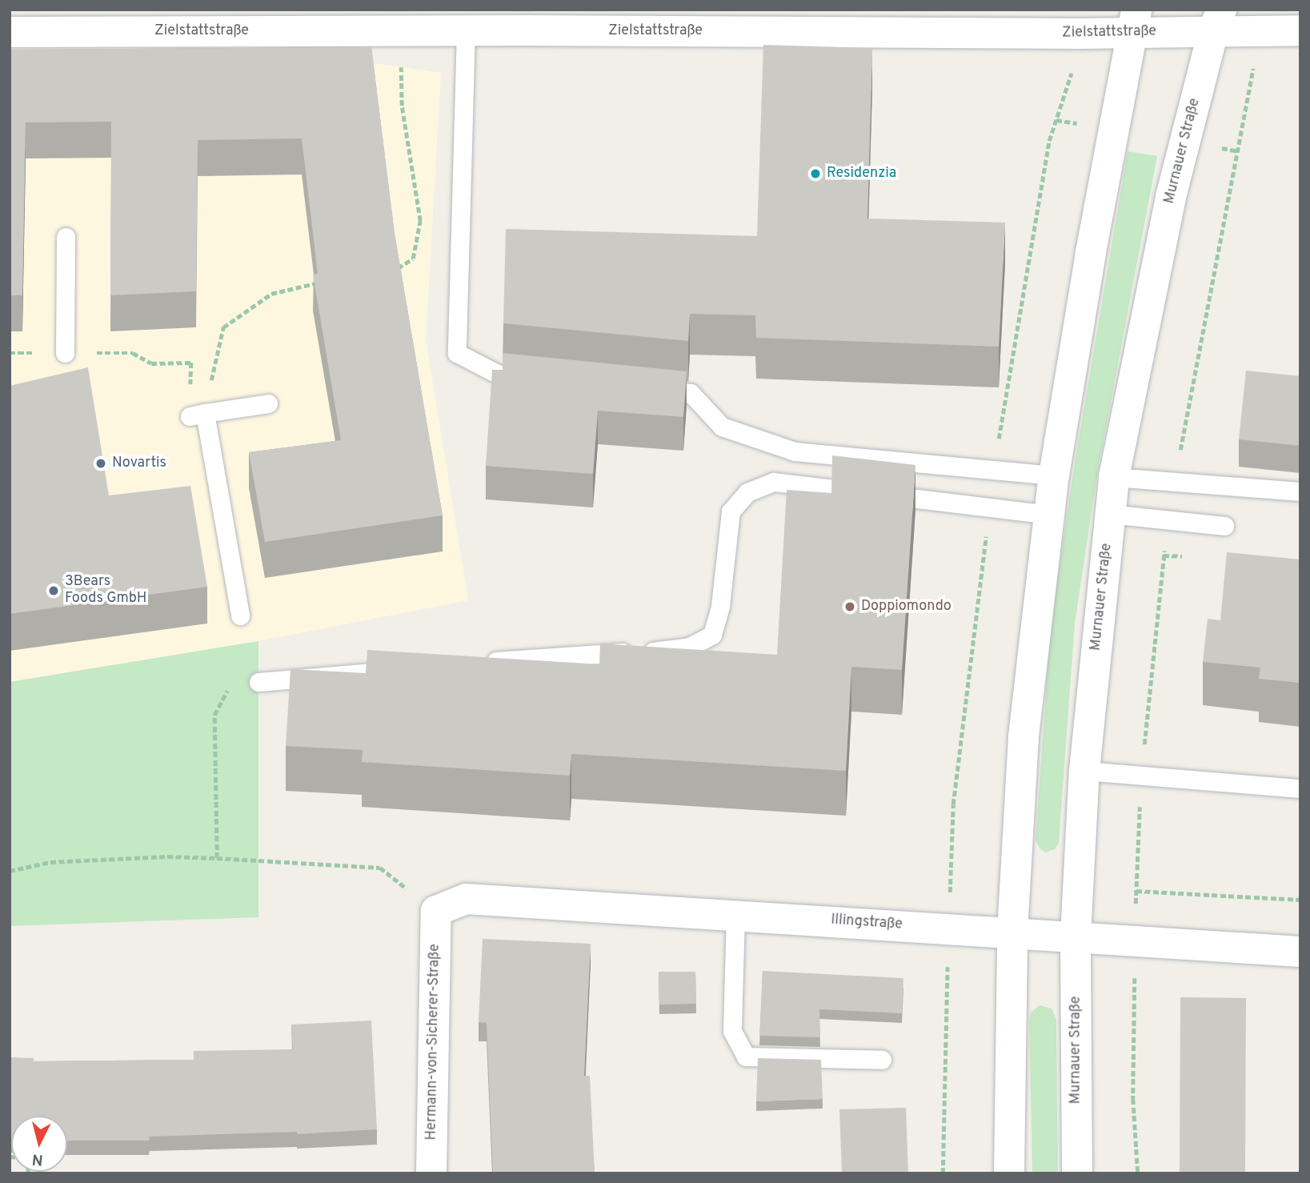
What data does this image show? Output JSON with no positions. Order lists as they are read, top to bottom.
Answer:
{
  "streets": {
    "street": [
      "Zielstattstraße",
      "Murnauer Straße",
      "Illingstraße",
      "Hermann-von-Sicherer-Straße"
    ]
  },
  "crossings": [
    ["Zielstattstraße", "Murnauer Straße"],
    ["Murnauer Straße", "Illingstraße"],
    ["Illingstraße", "Hermann-von-Sicherer-Straße"]
  ],
  "places": [
    "Residenzia",
    "Novartis",
    "3Bears Foods GmbH",
    "Doppiomondo"
  ],
  "north": "bottom"
}
